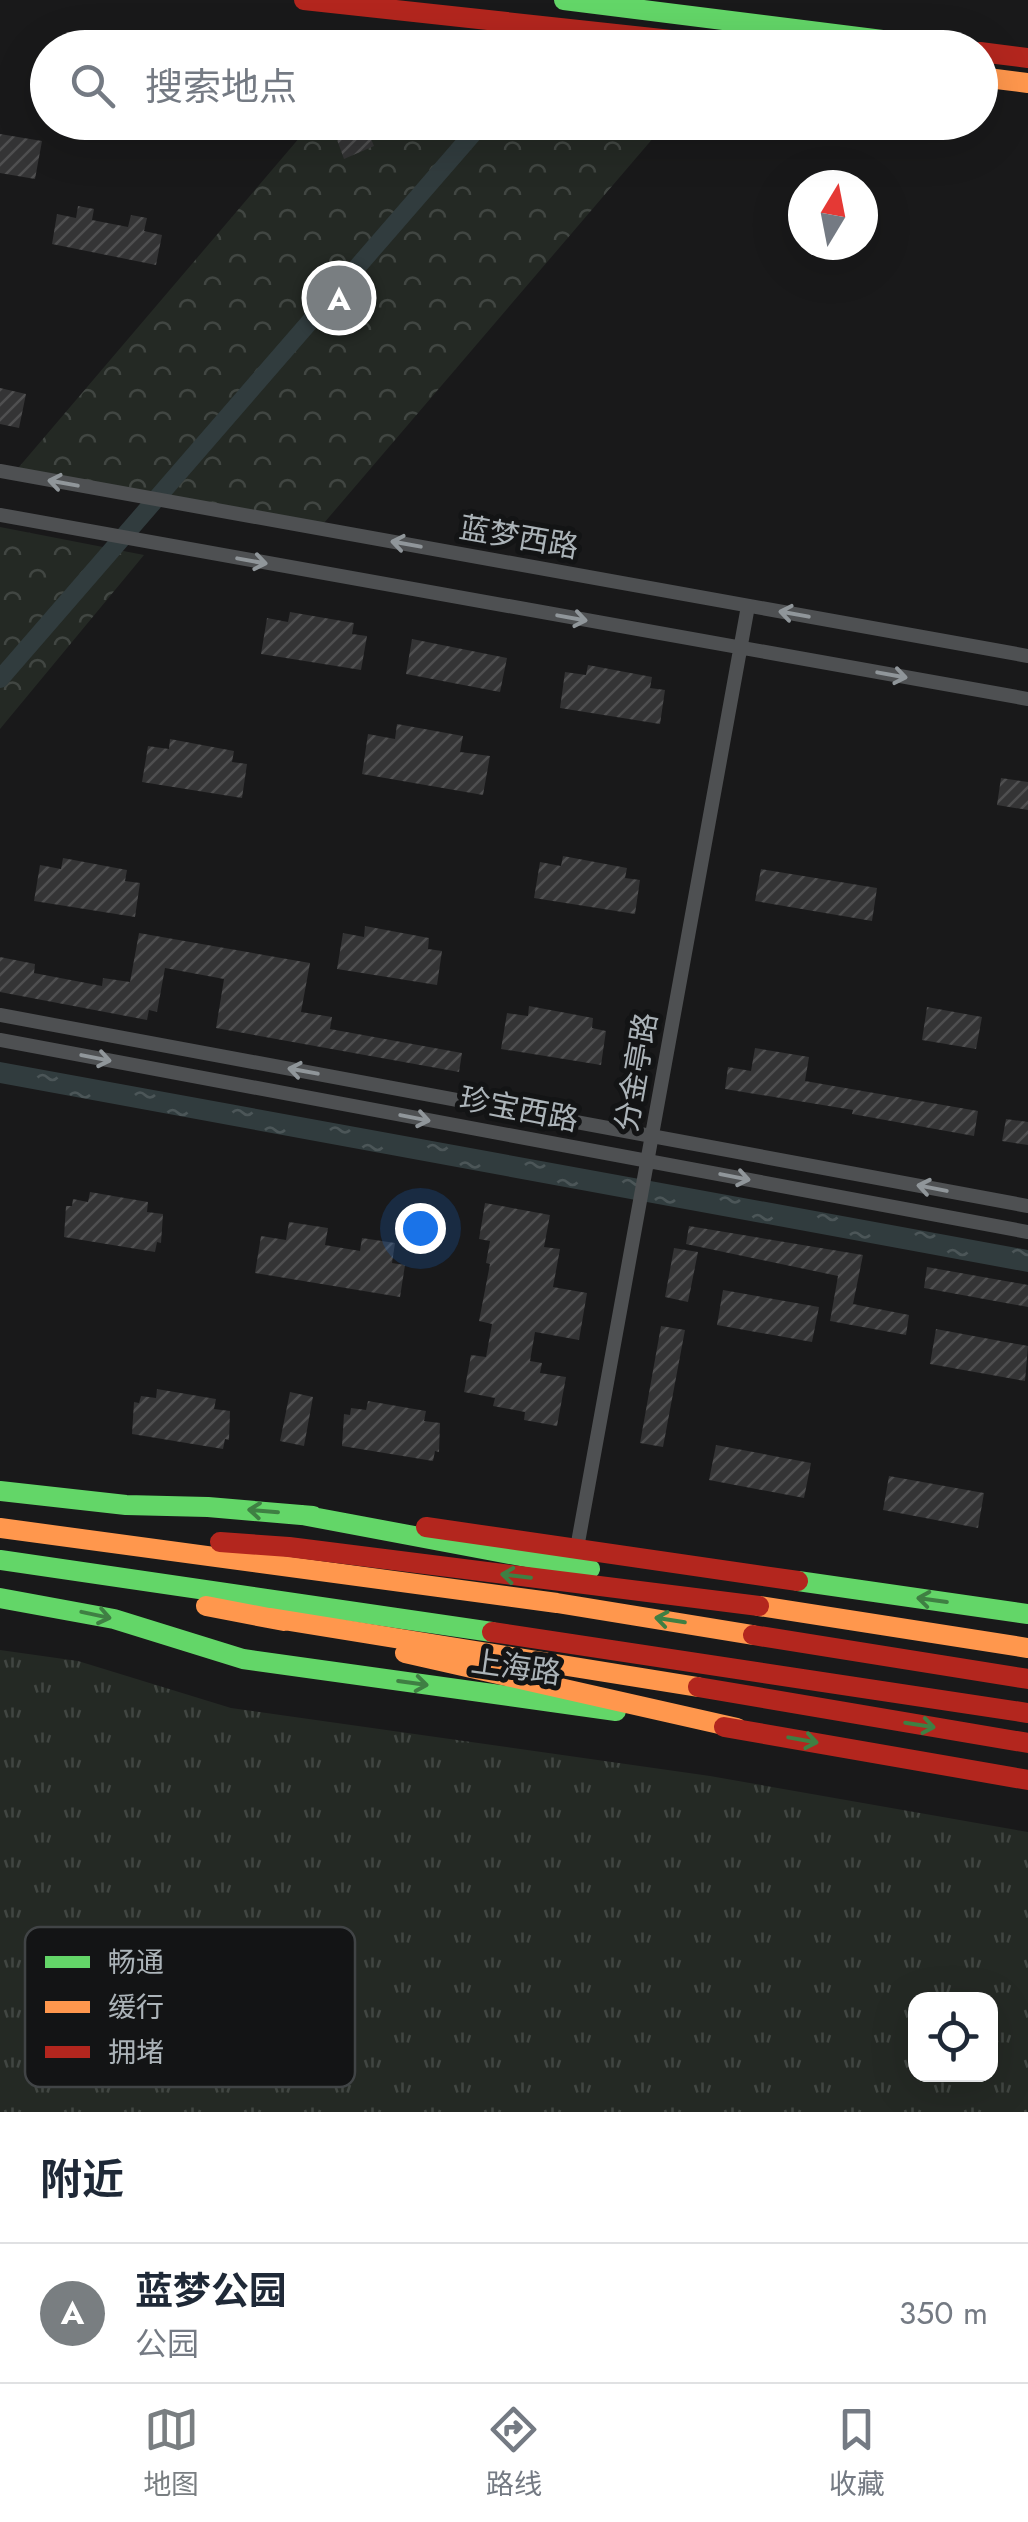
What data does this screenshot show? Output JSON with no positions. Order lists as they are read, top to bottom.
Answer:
{
  "streets": {
    "main road": ["上海路"],
    "street": ["蓝梦西路", "分金亭路", "珍宝西路"]
  },
  "crossings": [
    ["蓝梦西路", "分金亭路"],
    ["分金亭路", "珍宝西路"]
  ],
  "legend": ["畅通", "缓行", "拥堵"],
  "north": "top",
  "page": {
    "search": "搜索地点",
    "pins": "A",
    "heading": "附近",
    "list": [
      {
        "mark": "A",
        "name": "蓝梦公园",
        "note": "公园",
        "value": "350 m"
      }
    ],
    "nav": ["地图", "路线", "收藏"]
  }
}
